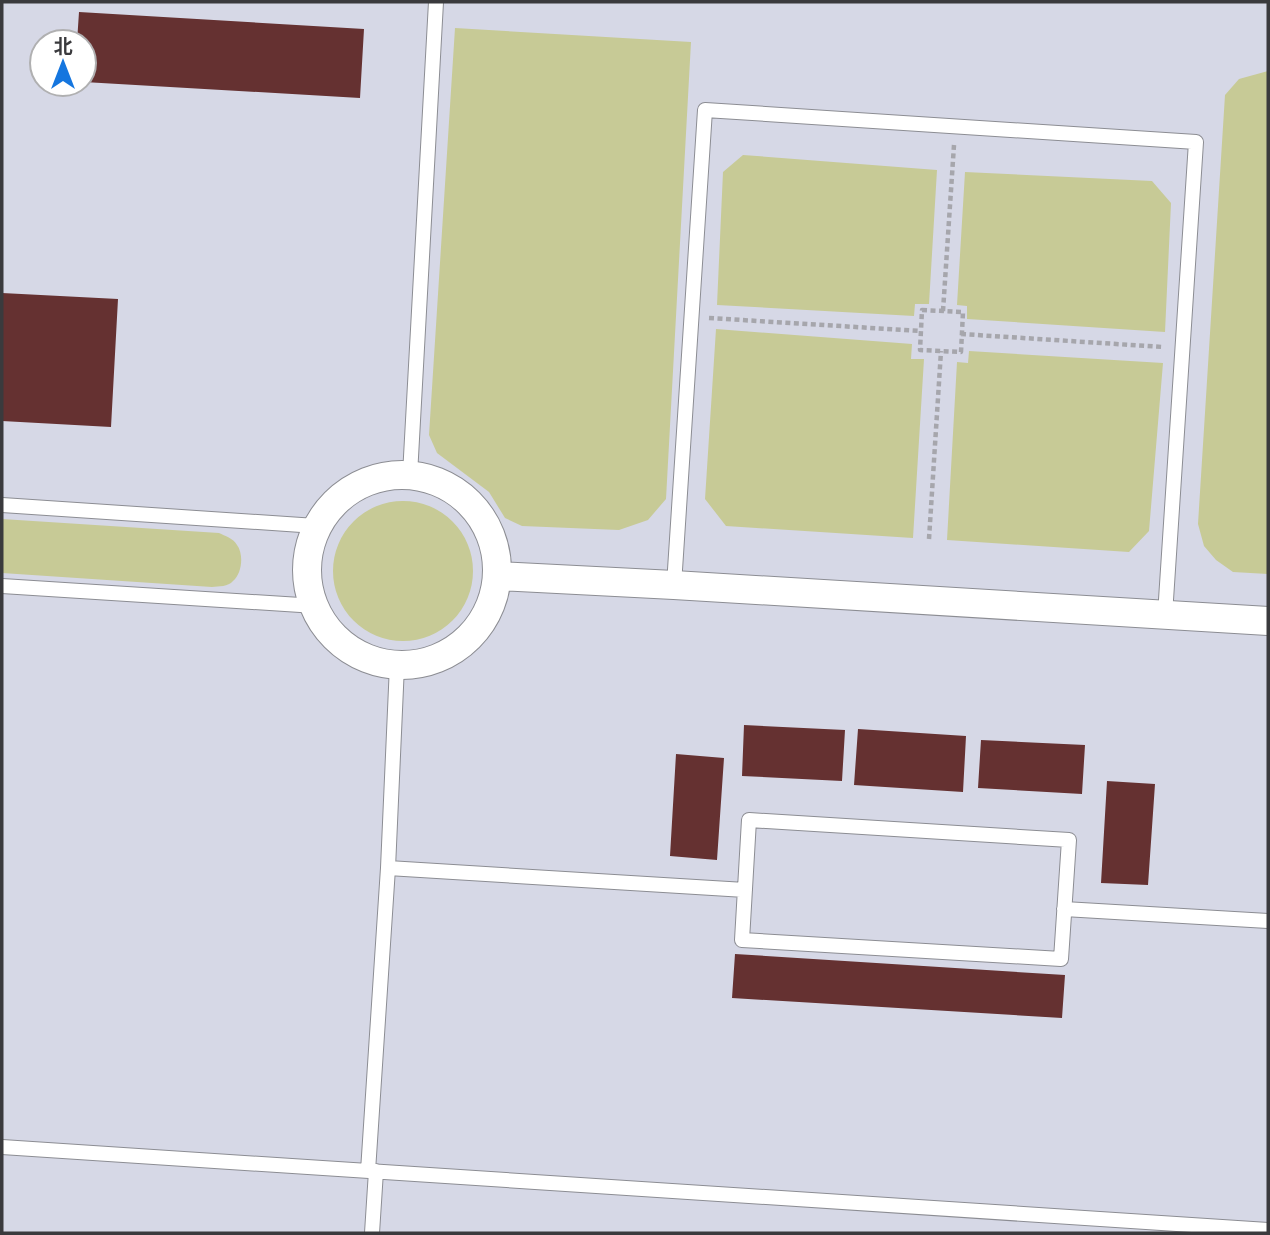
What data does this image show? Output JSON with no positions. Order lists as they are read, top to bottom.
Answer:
{
  "north": "top"
}
